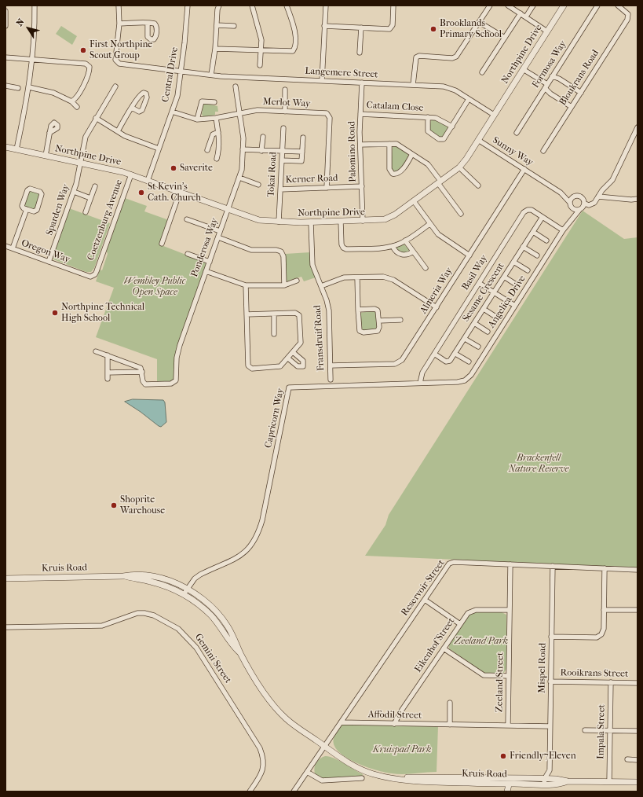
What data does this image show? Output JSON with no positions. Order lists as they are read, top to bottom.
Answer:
{
  "streets": {
    "street": [
      "Northpine Drive",
      "Formosa Way",
      "Langemere Street",
      "Central Drive",
      "Bloukrans Road",
      "Merlot Way",
      "Catalam Close",
      "Palomino Road",
      "Sunny Way",
      "Tokai Road",
      "Kerner Road",
      "Sparden Way",
      "Coetzenburg Avenue",
      "Ponderosa Way",
      "Oregon Way",
      "Basil Way",
      "Almeria Way",
      "Sesame Crescent",
      "Angelica Drive",
      "Fransdruif Road",
      "Capricorn Way",
      "Kruis Road",
      "Reservoir Street",
      "Eikenhof Street",
      "Gemini Street",
      "Mispel Road",
      "Rooikrans Street",
      "Zeeland Street",
      "Affodil Street",
      "Impala Street"
    ]
  },
  "crossings": [
    ["Northpine Drive", "Langemere Street"],
    ["Northpine Drive", "Central Drive"],
    ["Northpine Drive", "Palomino Road"],
    ["Northpine Drive", "Sunny Way"],
    ["Northpine Drive", "Tokai Road"],
    ["Northpine Drive", "Sparden Way"],
    ["Northpine Drive", "Coetzenburg Avenue"],
    ["Northpine Drive", "Ponderosa Way"],
    ["Northpine Drive", "Fransdruif Road"],
    ["Langemere Street", "Central Drive"],
    ["Langemere Street", "Catalam Close"],
    ["Langemere Street", "Palomino Road"],
    ["Central Drive", "Merlot Way"],
    ["Merlot Way", "Kerner Road"],
    ["Merlot Way", "Ponderosa Way"],
    ["Catalam Close", "Palomino Road"],
    ["Palomino Road", "Kerner Road"],
    ["Sunny Way", "Almeria Way"],
    ["Tokai Road", "Kerner Road"],
    ["Sparden Way", "Oregon Way"],
    ["Coetzenburg Avenue", "Oregon Way"],
    ["Basil Way", "Sesame Crescent"],
    ["Basil Way", "Angelica Drive"],
    ["Basil Way", "Capricorn Way"],
    ["Almeria Way", "Fransdruif Road"],
    ["Angelica Drive", "Capricorn Way"],
    ["Capricorn Way", "Kruis Road"],
    ["Kruis Road", "Reservoir Street"],
    ["Kruis Road", "Impala Street"],
    ["Reservoir Street", "Mispel Road"],
    ["Reservoir Street", "Zeeland Street"],
    ["Reservoir Street", "Affodil Street"],
    ["Eikenhof Street", "Zeeland Street"],
    ["Eikenhof Street", "Affodil Street"],
    ["Mispel Road", "Rooikrans Street"],
    ["Mispel Road", "Affodil Street"],
    ["Rooikrans Street", "Impala Street"],
    ["Zeeland Street", "Affodil Street"]
  ],
  "parks": [
    "Wembley Public Open Space",
    "Brackenfell Nature Reserve",
    "Zeeland Park",
    "Kruispad Park"
  ],
  "places": [
    "Brooklands Primary School",
    "First Northpine Scout Group",
    "Saverite",
    "St Kevin's Cath. Church",
    "Northpine Technical High School",
    "Shoprite Warehouse",
    "Friendly7Eleven"
  ],
  "north": "top left"
}
